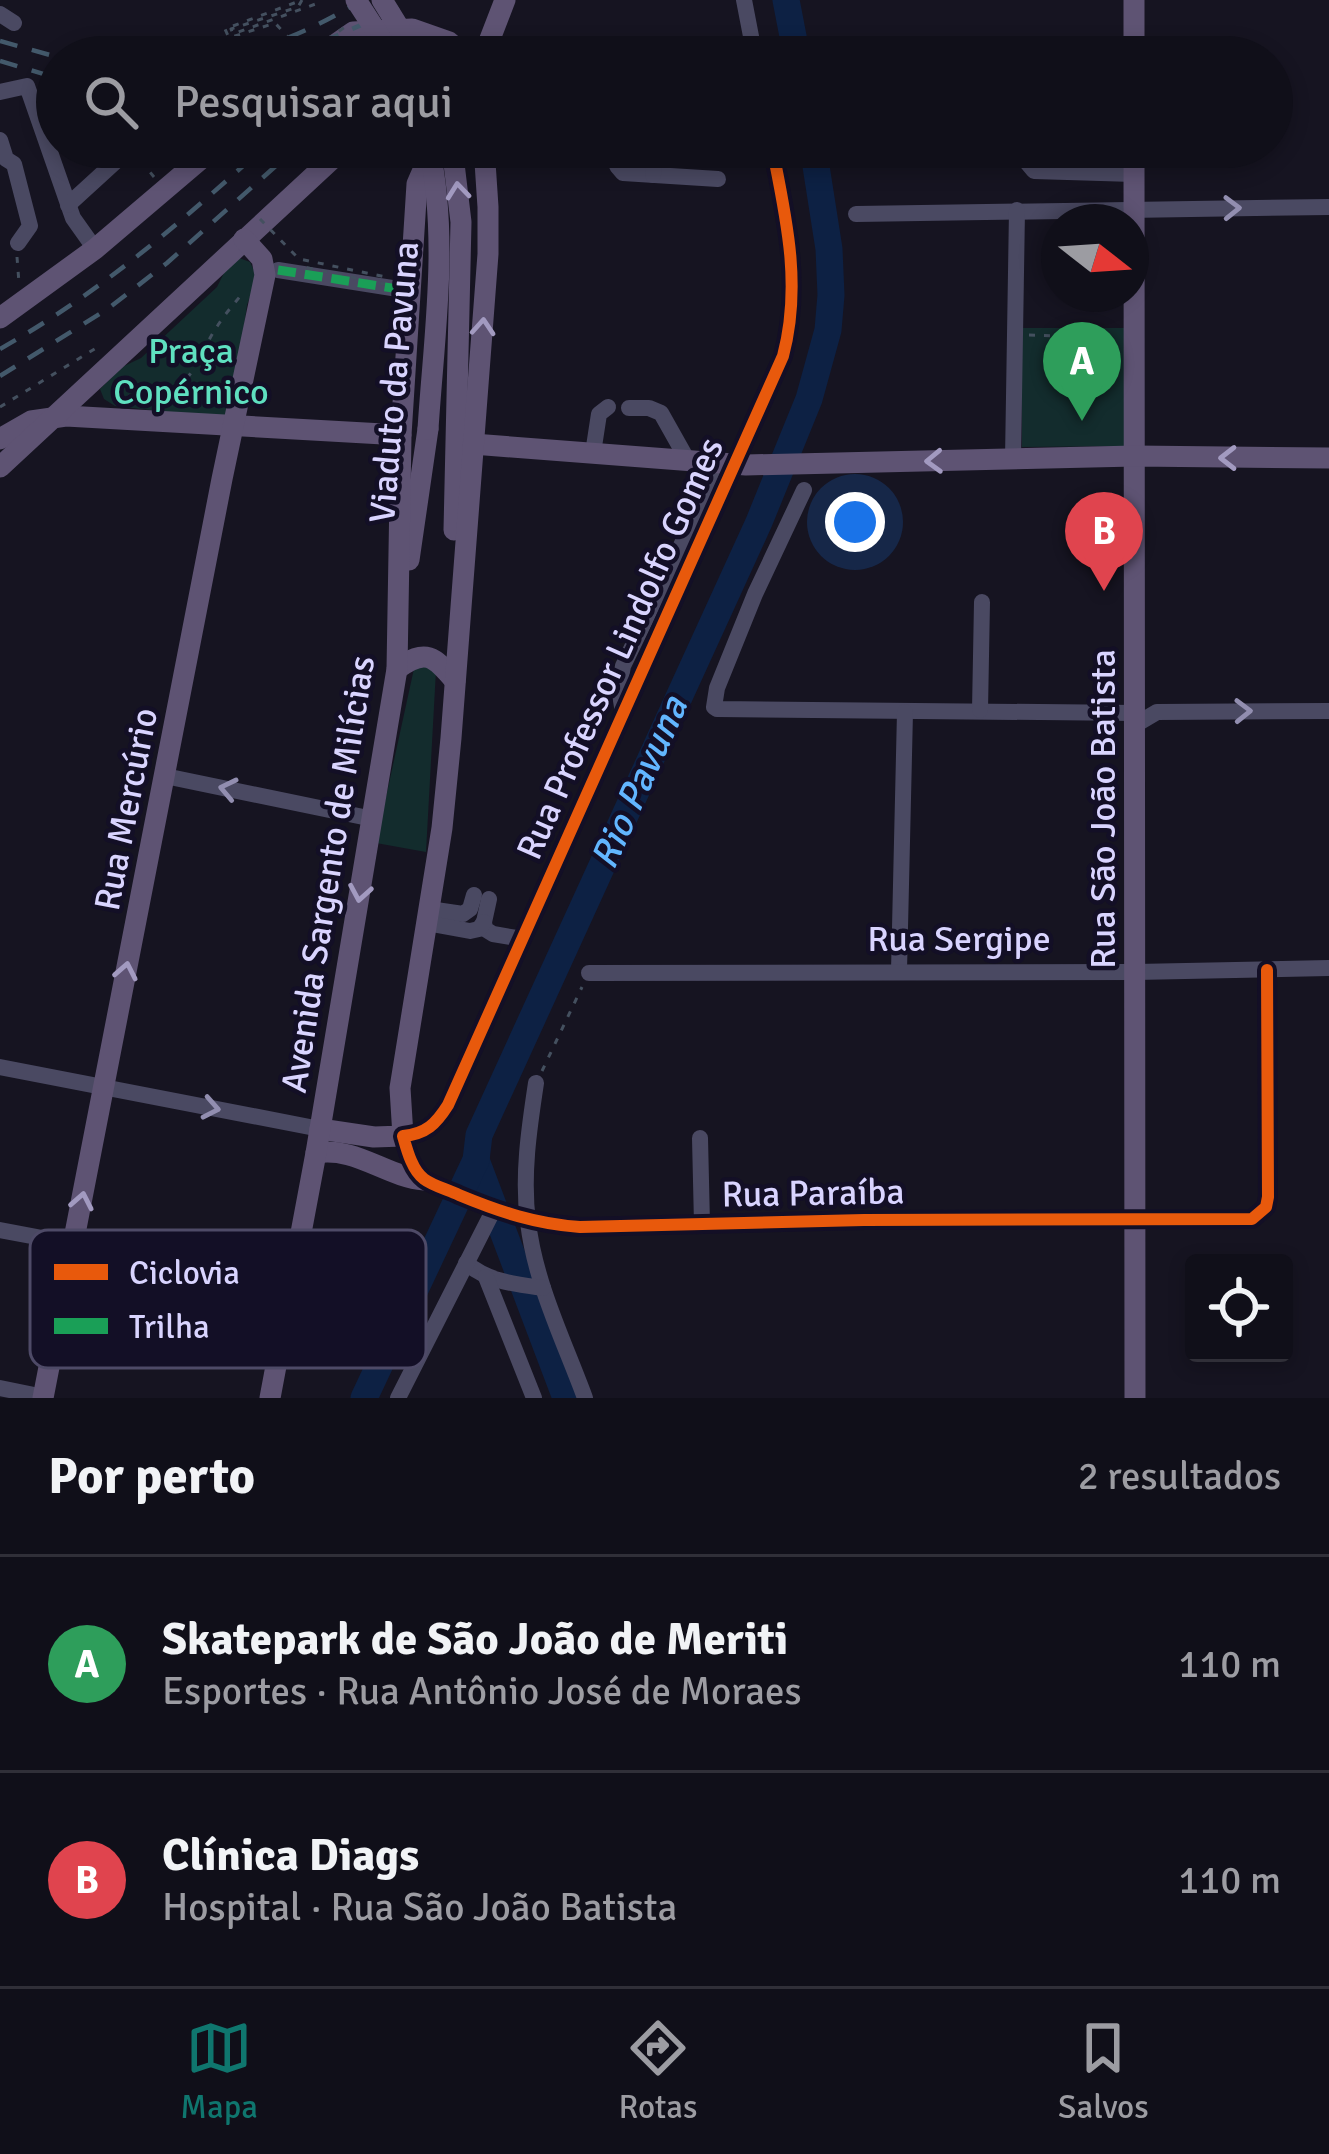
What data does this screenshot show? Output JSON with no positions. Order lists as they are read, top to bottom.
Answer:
{
  "streets": {
    "main road": [
      "Viaduto da Pavuna",
      "Rua Mercúrio",
      "Rua São João Batista",
      "Avenida Sargento de Milícias"
    ],
    "street": ["Rua Professor Lindolfo Gomes", "Rua Sergipe", "Rua Paraíba"]
  },
  "crossings": [
    ["Viaduto da Pavuna", "Avenida Sargento de Milícias"],
    ["Rua São João Batista", "Rua Sergipe"],
    ["Rua São João Batista", "Rua Paraíba"],
    ["Rua Sergipe", "Rua Paraíba"]
  ],
  "one_way": ["Rua Mercúrio"],
  "water": ["Rio Pavuna"],
  "parks": ["Praça Copérnico"],
  "legend": ["Ciclovia", "Trilha"],
  "north": "right",
  "page": {
    "search": "Pesquisar aqui",
    "pins": ["A", "B"],
    "heading": ["Por perto", "2 resultados"],
    "list": [
      {
        "mark": "A",
        "name": "Skatepark de São João de Meriti",
        "note": "Esportes · Rua Antônio José de Moraes",
        "value": "110 m"
      },
      {
        "mark": "B",
        "name": "Clínica Diags",
        "note": "Hospital · Rua São João Batista",
        "value": "110 m"
      }
    ],
    "nav": ["Mapa", "Rotas", "Salvos"]
  }
}
